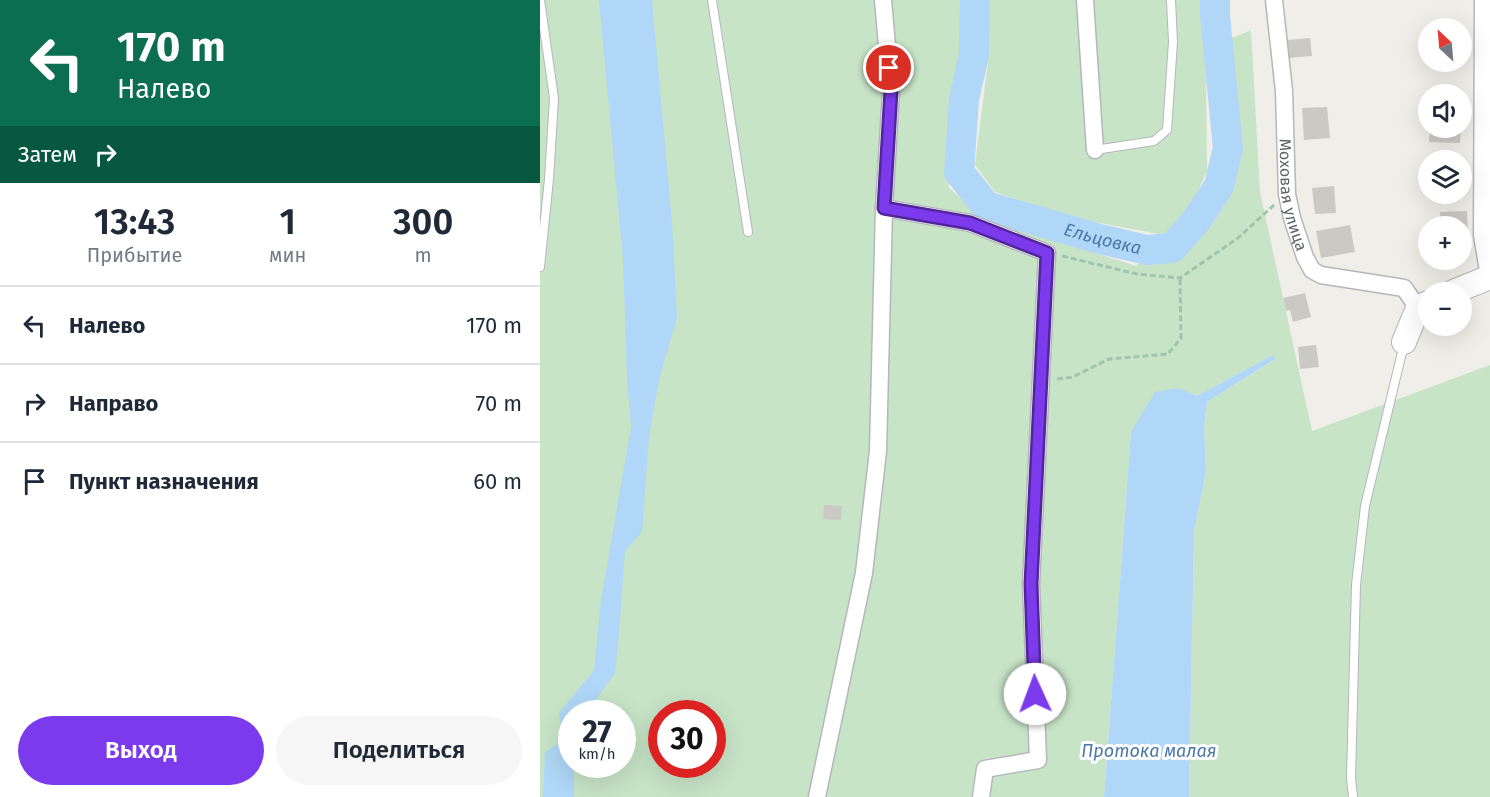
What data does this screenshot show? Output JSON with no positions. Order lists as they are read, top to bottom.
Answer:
{
  "streets": {
    "street": ["Моховая улица"]
  },
  "water": ["Ельцовка", "Протока малая"],
  "north": "top left",
  "page": {
    "turn": ["170 m", "Налево"],
    "map_buttons": ["+", "−"],
    "then": "Затем",
    "eta": [
      "13:43",
      "Прибытие",
      "1",
      "мин",
      "300",
      "m"
    ],
    "list": [
      {
        "name": "Налево",
        "value": "170 m"
      },
      {
        "name": "Направо",
        "value": "70 m"
      },
      {
        "name": "Пункт назначения",
        "value": "60 m"
      }
    ],
    "speed": "27 km/h",
    "limit": "30",
    "buttons": ["Выход", "Поделиться"]
  }
}
